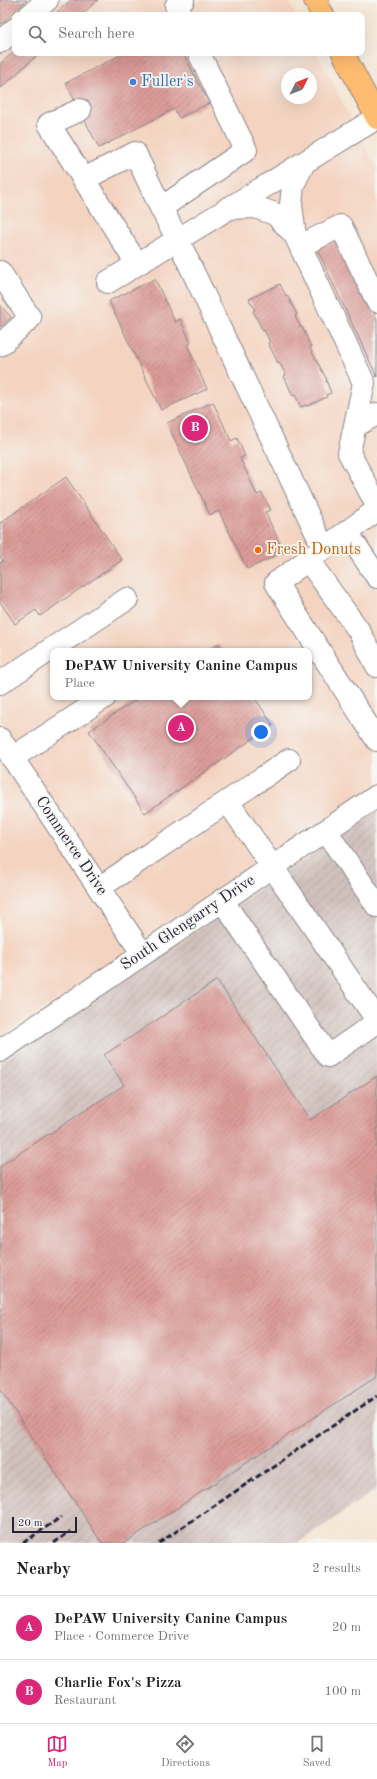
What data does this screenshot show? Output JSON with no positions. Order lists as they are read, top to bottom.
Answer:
{
  "streets": {
    "street": ["Commerce Drive", "South Glengarry Drive"]
  },
  "crossings": [
    ["Commerce Drive", "South Glengarry Drive"]
  ],
  "places": ["Fuller's", "Fresh Donuts"],
  "scale_bar": "20 m",
  "north": "top right",
  "page": {
    "search": "Search here",
    "pins": ["B", "A"],
    "popup": ["DePAW University Canine Campus", "Place"],
    "scale": "20 m",
    "heading": ["Nearby", "2 results"],
    "list": [
      {
        "mark": "A",
        "name": "DePAW University Canine Campus",
        "note": "Place · Commerce Drive",
        "value": "20 m"
      },
      {
        "mark": "B",
        "name": "Charlie Fox's Pizza",
        "note": "Restaurant",
        "value": "100 m"
      }
    ],
    "nav": ["Map", "Directions", "Saved"]
  }
}
